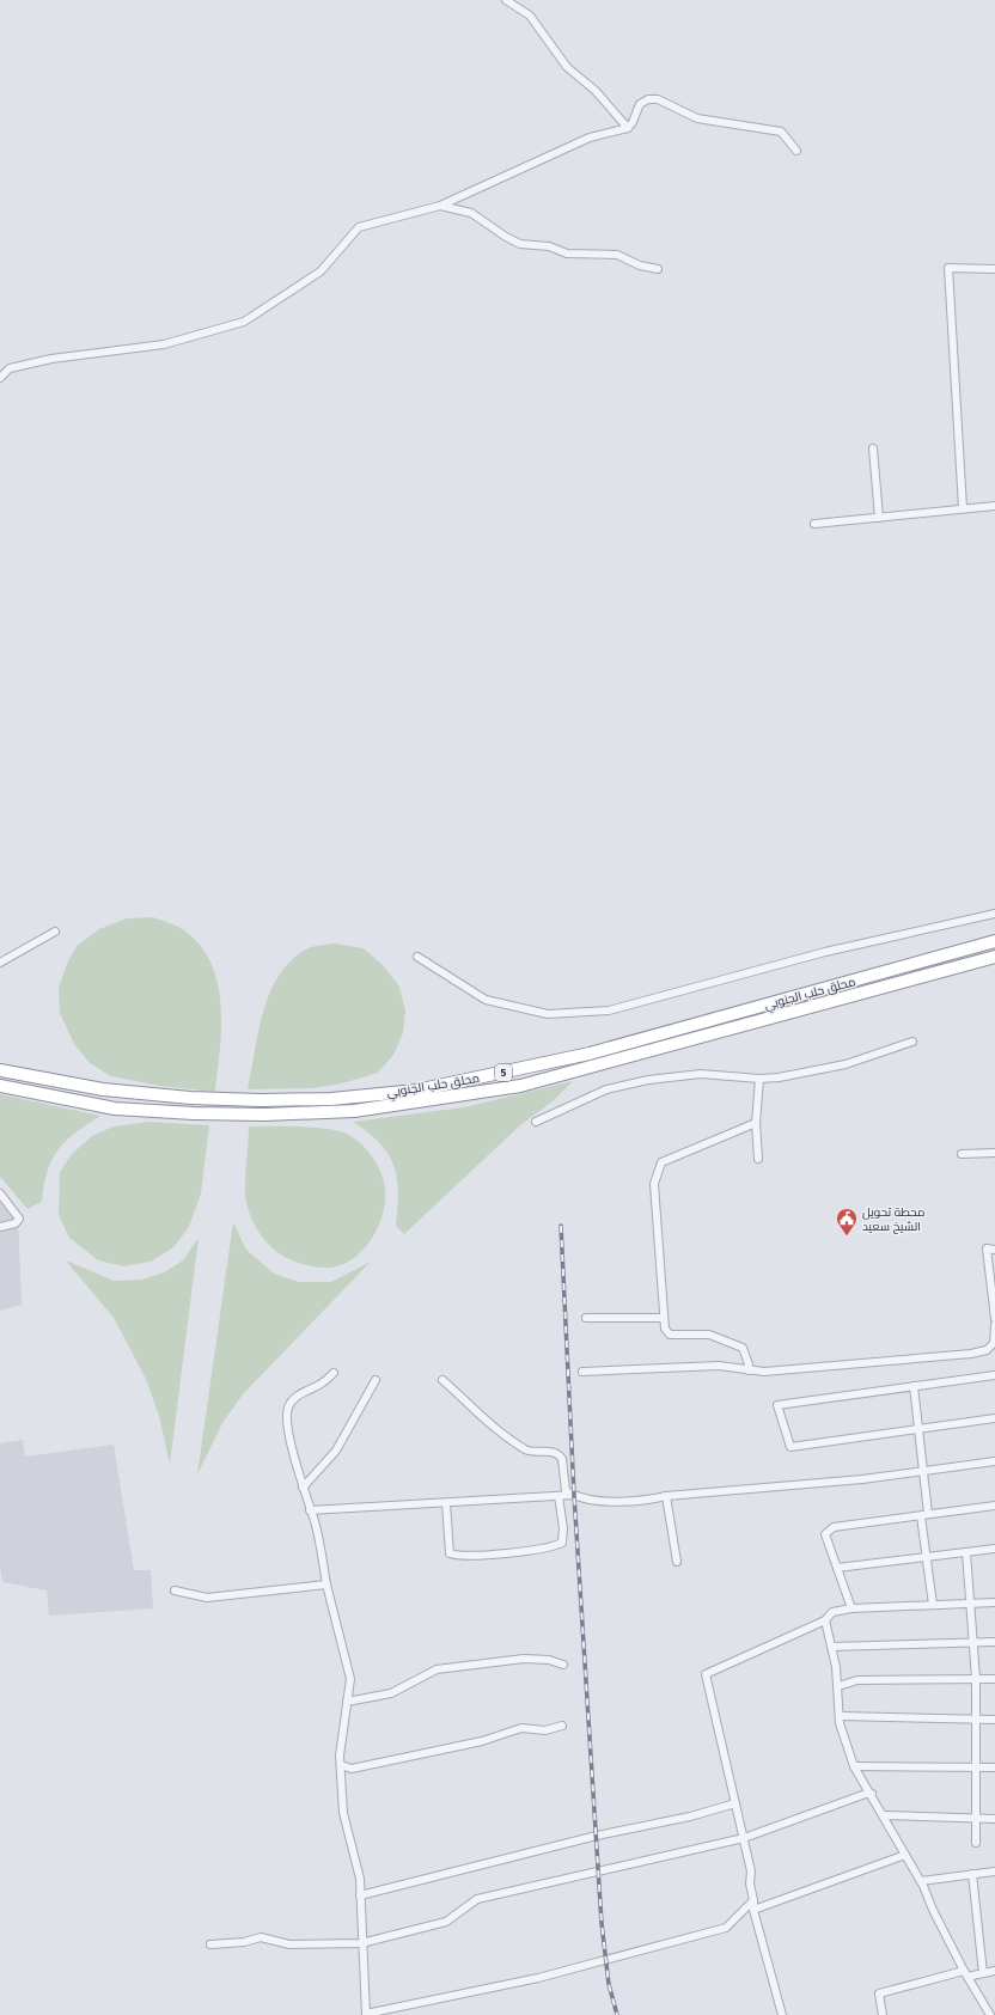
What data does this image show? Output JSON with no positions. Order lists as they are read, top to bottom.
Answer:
{
  "streets": {
    "highway": ["محلق حلب الجنوبي", "5"]
  },
  "places": {
    "public building": ["محطة تحويل الشيخ سعيد"]
  }
}
